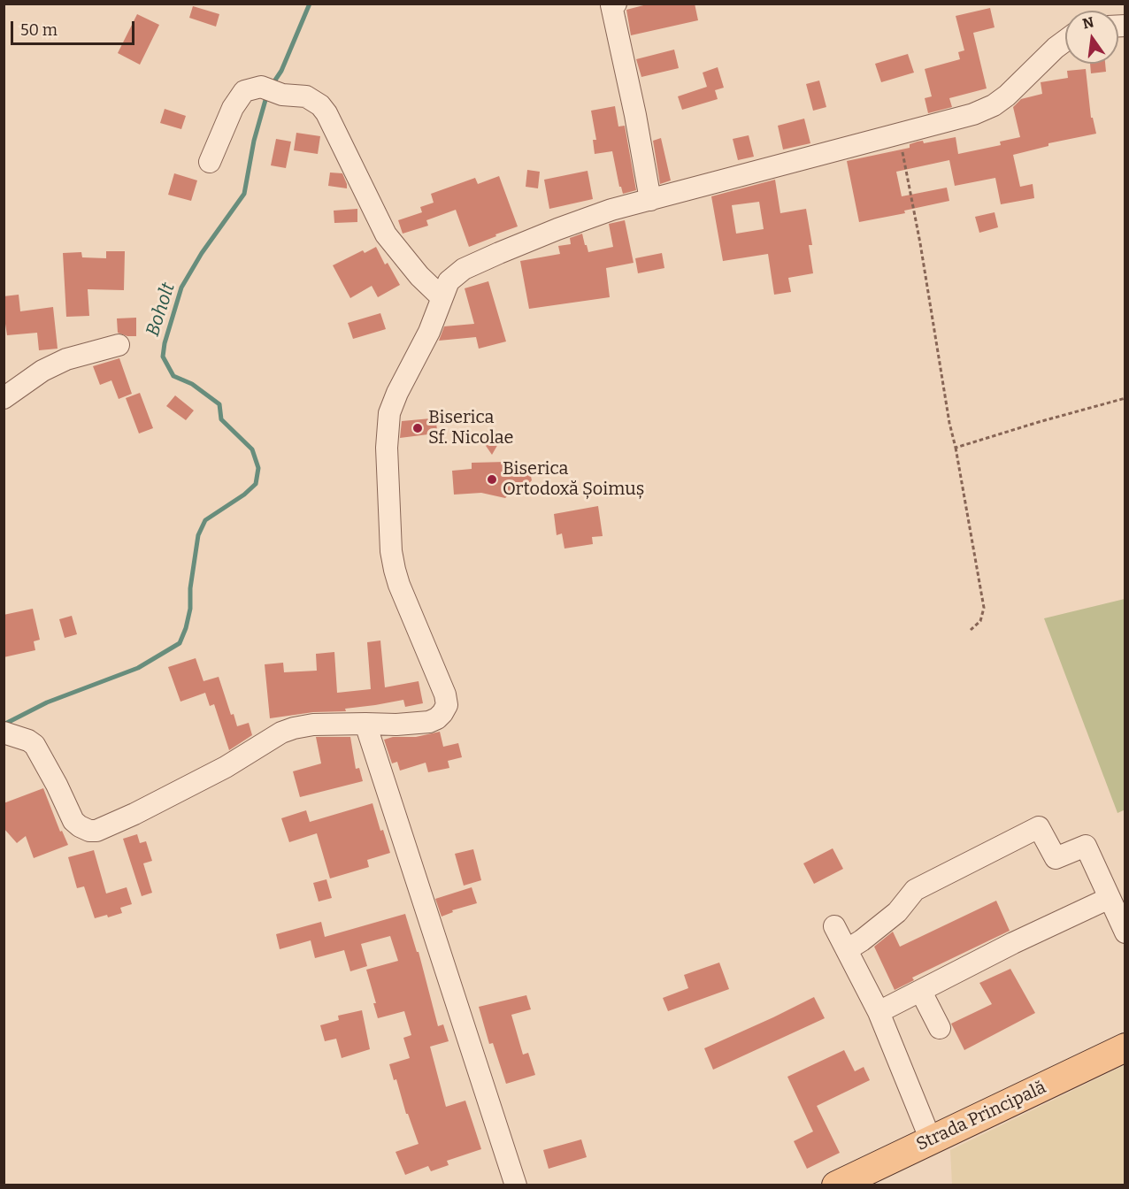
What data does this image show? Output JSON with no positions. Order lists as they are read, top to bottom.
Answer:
{
  "streets": {
    "main road": ["Strada Principală"]
  },
  "water": ["Boholt"],
  "places": ["Biserica Sf. Nicolae", "Biserica Ortodoxă Șoimuș"],
  "scale_bar": "50 m",
  "north": "top"
}
